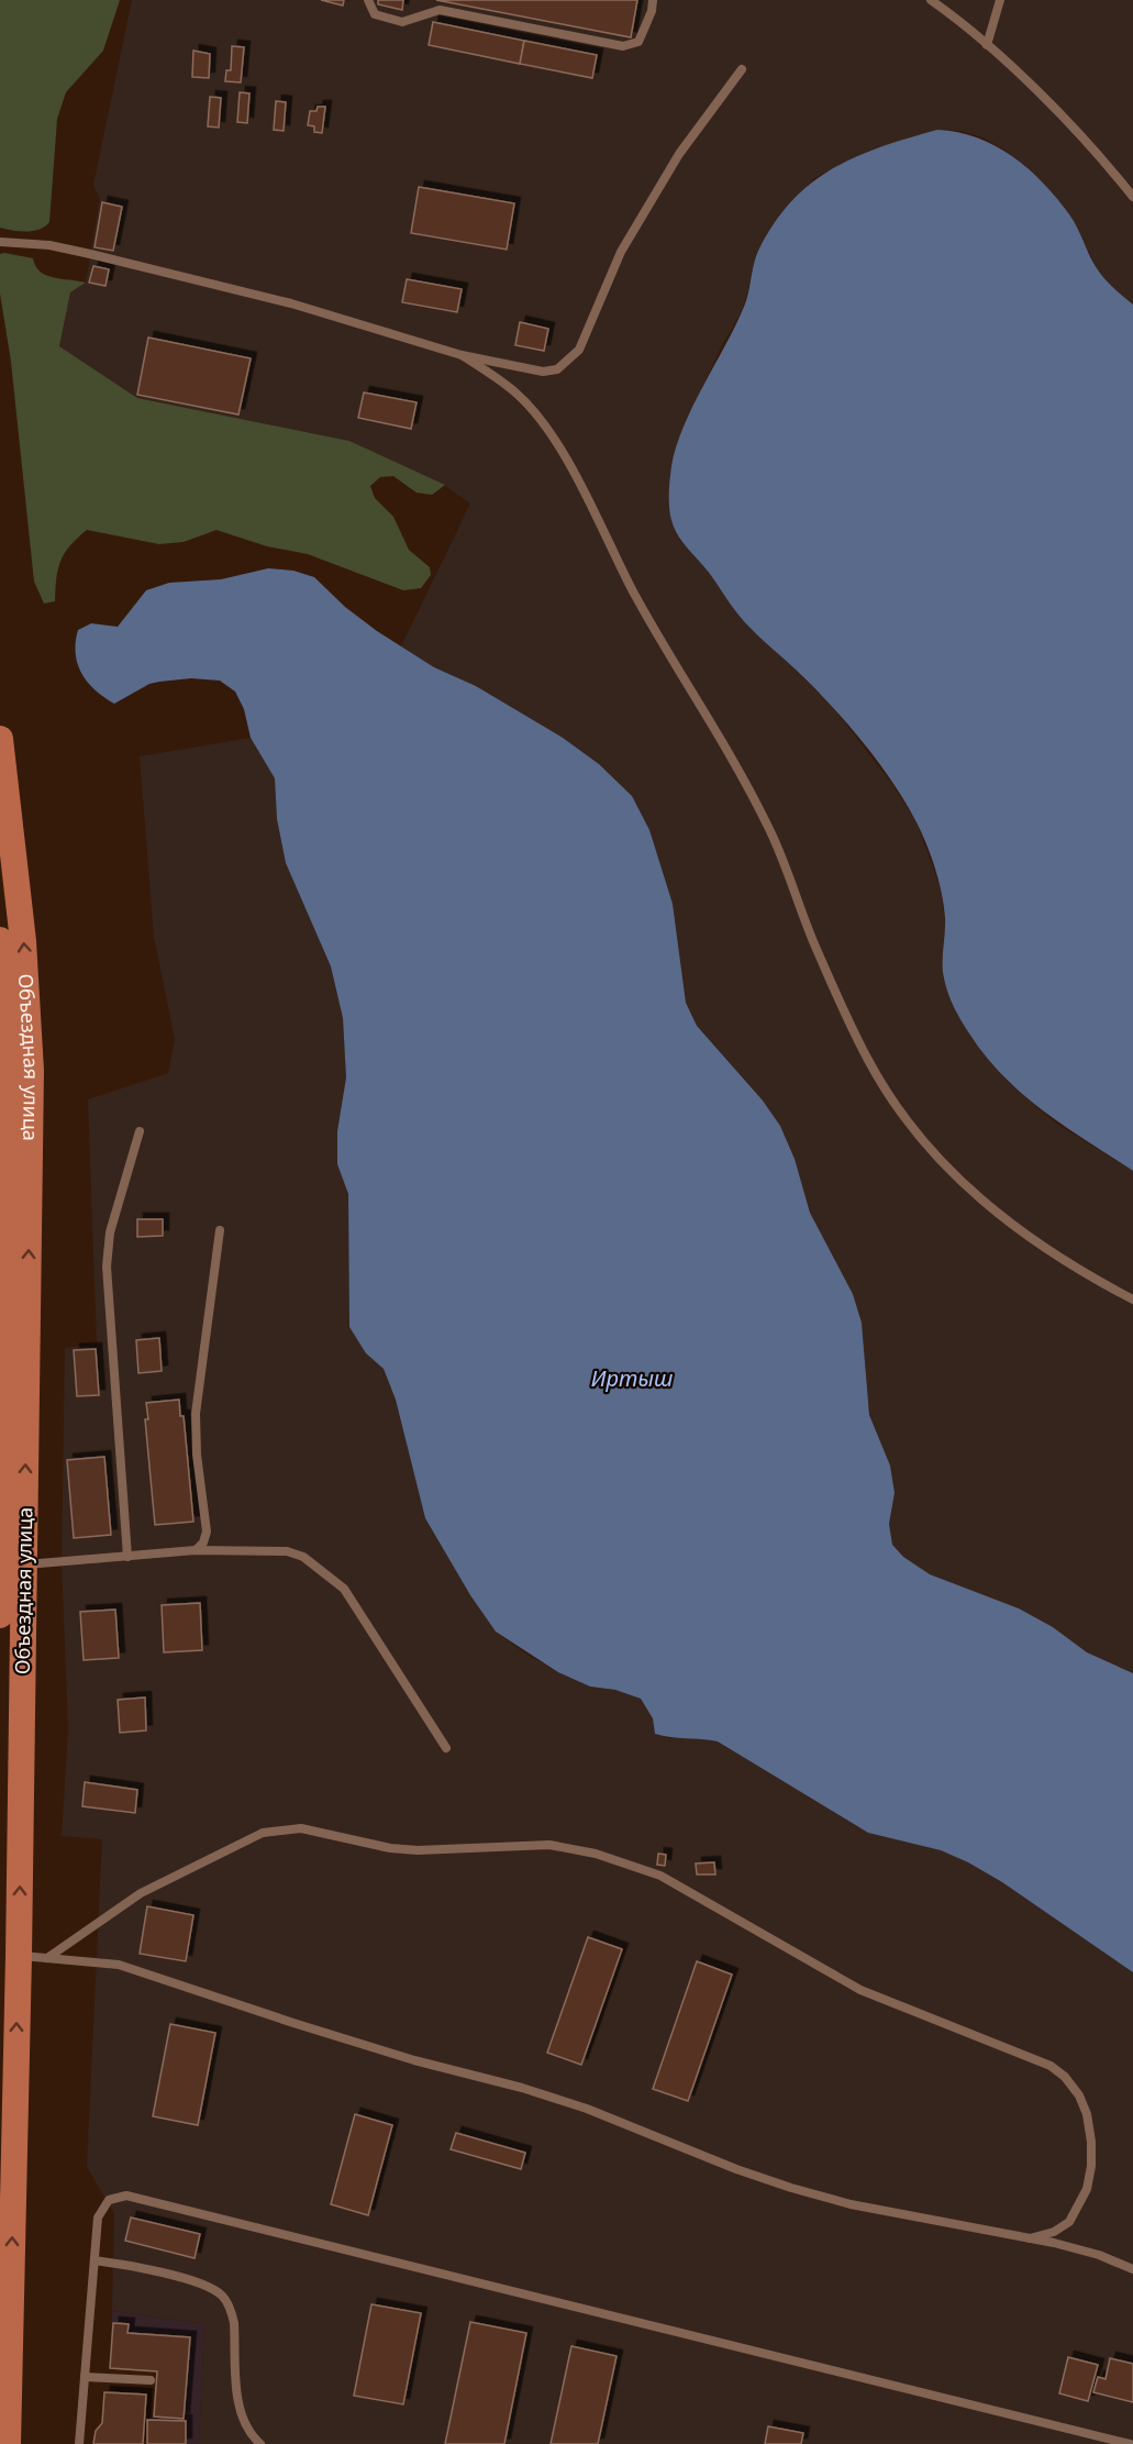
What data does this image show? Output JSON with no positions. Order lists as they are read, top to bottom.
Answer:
{
  "streets": {
    "main road": ["Объездная улица"]
  },
  "water": ["Иртыш"]
}
